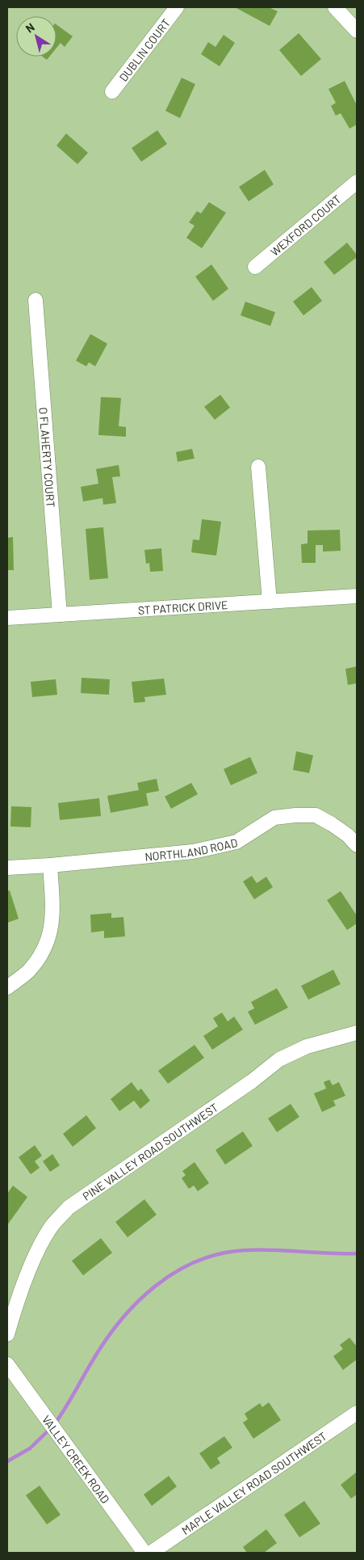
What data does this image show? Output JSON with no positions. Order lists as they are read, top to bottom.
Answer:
{
  "streets": {
    "street": [
      "DUBLIN COURT",
      "WEXFORD COURT",
      "O FLAHERTY COURT",
      "ST PATRICK DRIVE",
      "NORTHLAND ROAD",
      "PINE VALLEY ROAD SOUTHWEST",
      "VALLEY CREEK ROAD",
      "MAPLE VALLEY ROAD SOUTHWEST"
    ]
  },
  "crossings": [
    ["O FLAHERTY COURT", "ST PATRICK DRIVE"]
  ],
  "north": "top left"
}
